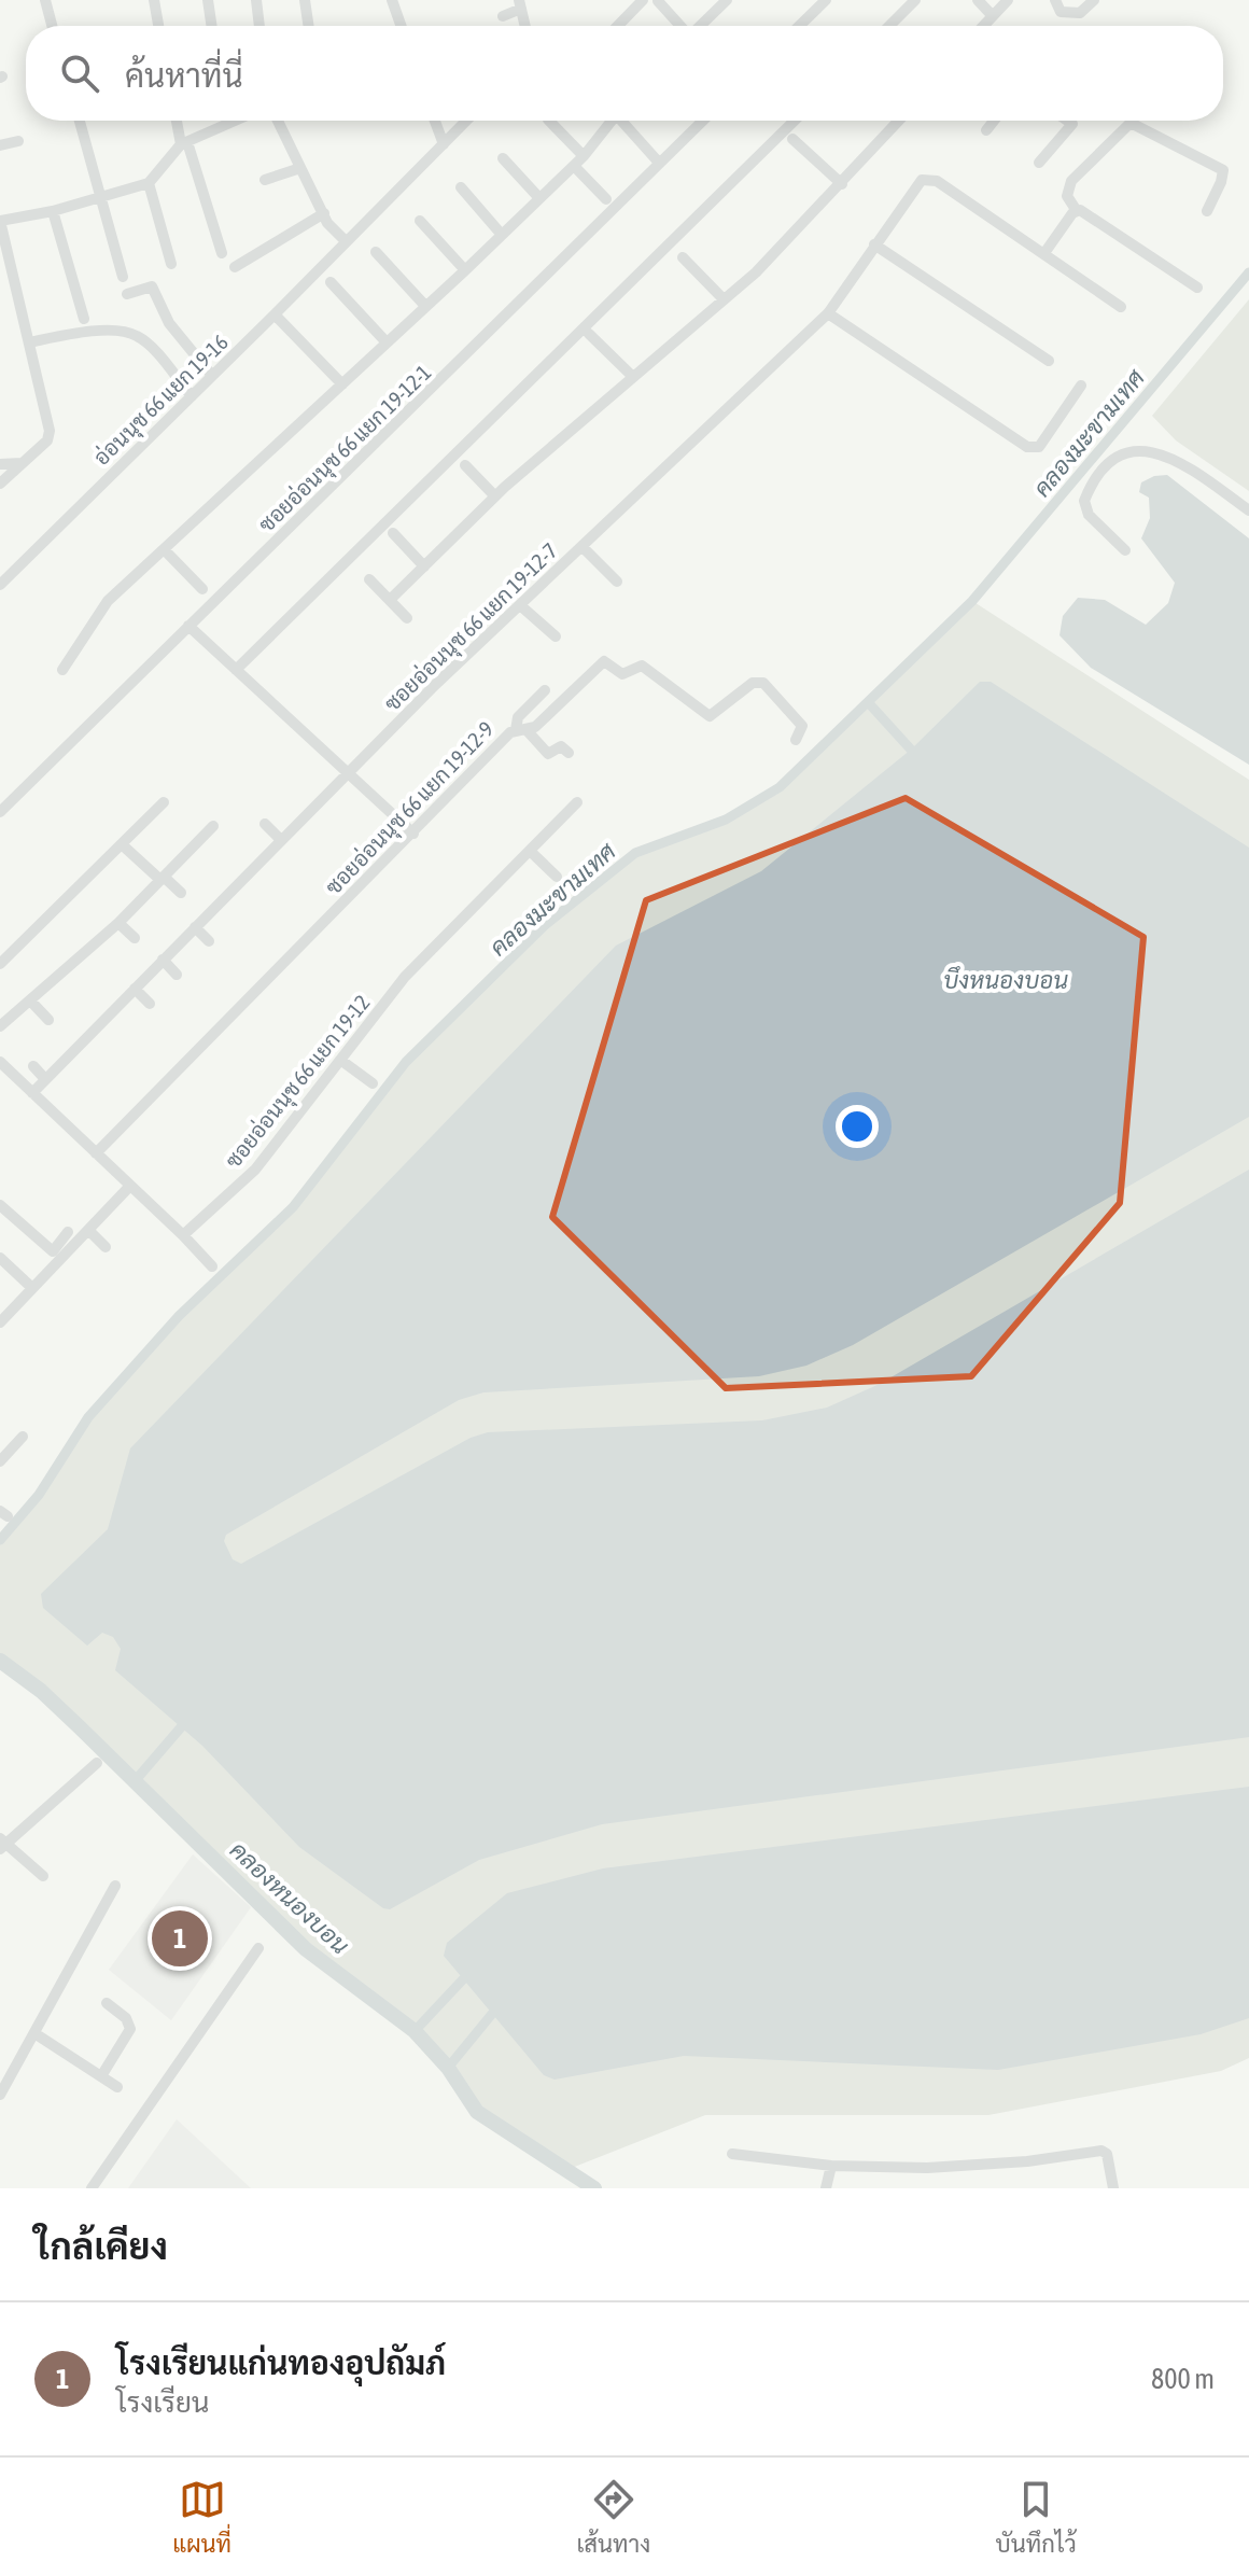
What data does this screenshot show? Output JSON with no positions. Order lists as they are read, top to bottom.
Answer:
{
  "streets": {
    "street": [
      "อ่อนนุช 66 แยก 19-16",
      "ซอยอ่อนนุช 66 แยก 19-12-1",
      "ซอยอ่อนนุช 66 แยก 19-12-7",
      "ซอยอ่อนนุช 66 แยก 19-12-9",
      "ซอยอ่อนนุช 66 แยก 19-12"
    ]
  },
  "water": ["คลองมะขามเทศ", "บึงหนองบอน", "คลองหนองบอน"],
  "page": {
    "search": "ค้นหาที่นี่",
    "pins": "1",
    "heading": "ใกล้เคียง",
    "list": [
      {
        "mark": "1",
        "name": "โรงเรียนแก่นทองอุปถัมภ์",
        "note": "โรงเรียน",
        "value": "800 m"
      }
    ],
    "nav": ["แผนที่", "เส้นทาง", "บันทึกไว้"]
  }
}
